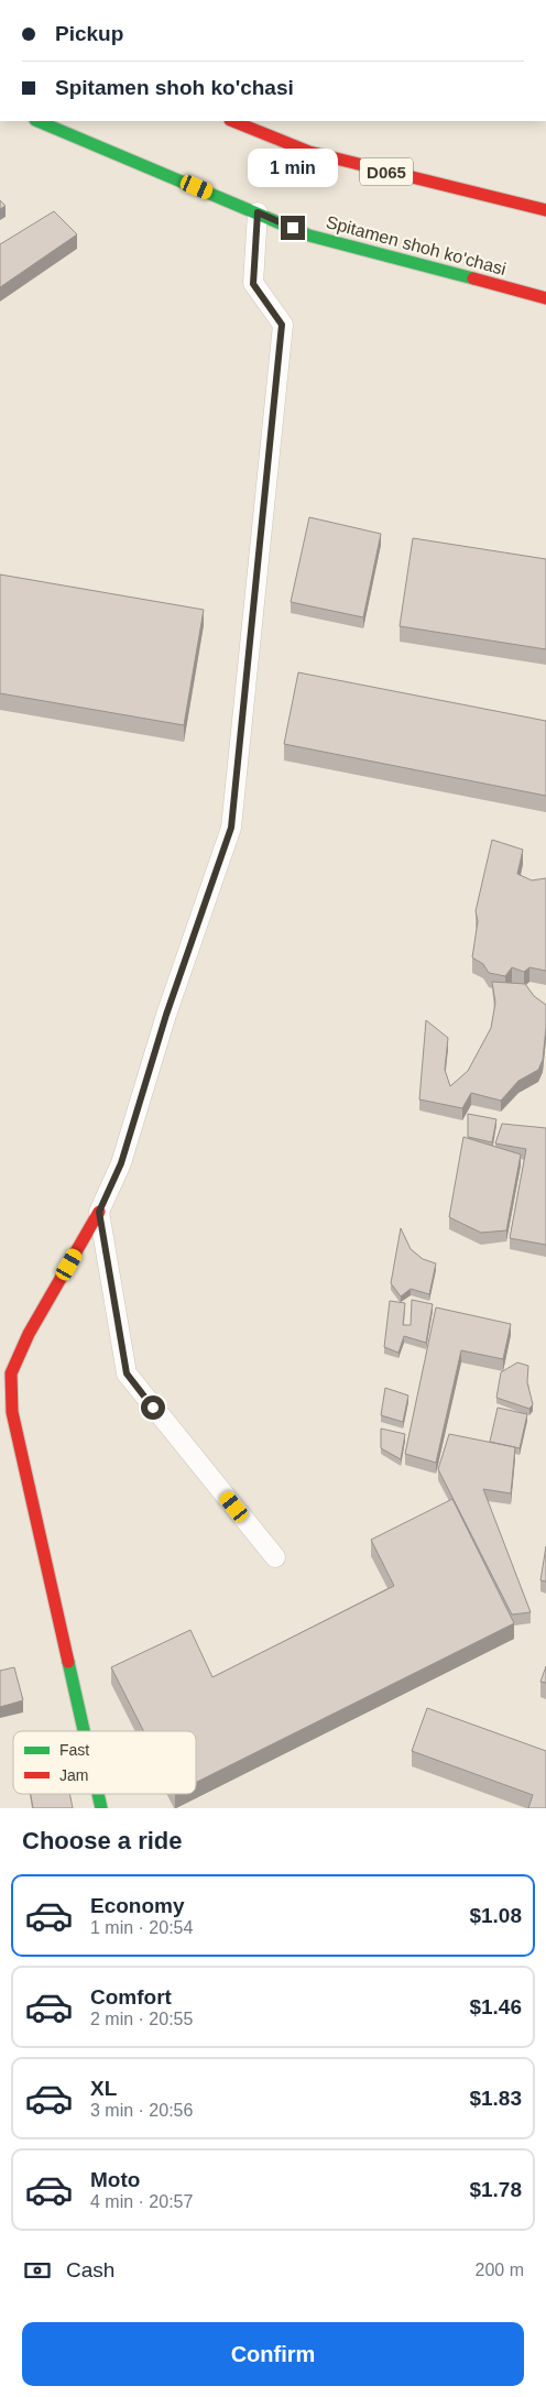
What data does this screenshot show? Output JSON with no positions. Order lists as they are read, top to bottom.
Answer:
{
  "streets": {
    "main road": ["D065", "Spitamen shoh ko'chasi"]
  },
  "legend": ["Fast", "Jam"],
  "page": {
    "banner": ["Pickup", "Spitamen shoh ko'chasi"],
    "bubble": "1 min",
    "heading": "Choose a ride",
    "list": [
      {
        "name": "Economy",
        "note": "1 min · 20:54",
        "value": "$1.08"
      },
      {
        "name": "Comfort",
        "note": "2 min · 20:55",
        "value": "$1.46"
      },
      {
        "name": "XL",
        "note": "3 min · 20:56",
        "value": "$1.83"
      },
      {
        "name": "Moto",
        "note": "4 min · 20:57",
        "value": "$1.78"
      }
    ],
    "pay": ["Cash", "200 m"],
    "buttons": "Confirm"
  }
}
